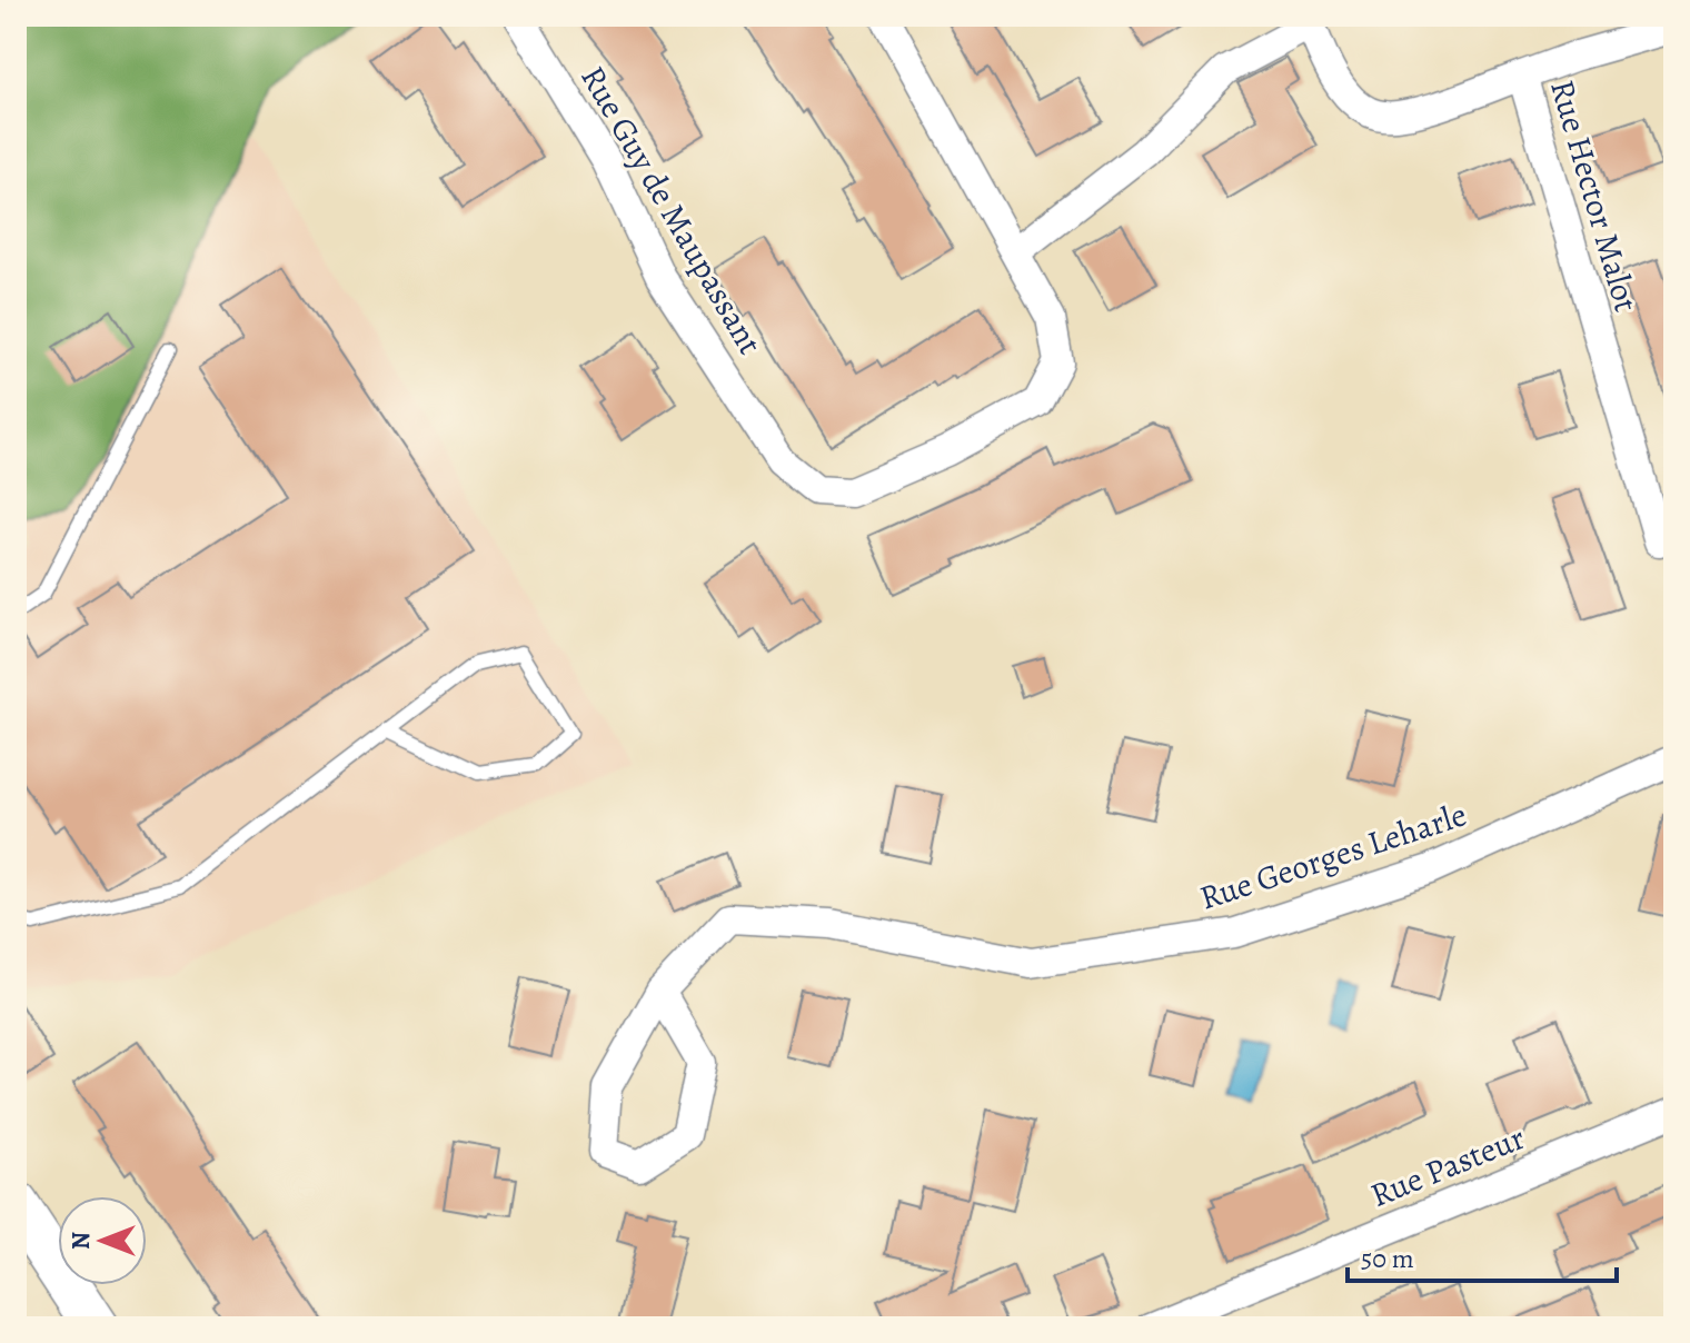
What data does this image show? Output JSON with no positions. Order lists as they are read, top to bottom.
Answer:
{
  "streets": {
    "street": [
      "Rue Hector Malot",
      "Rue Guy de Maupassant",
      "Rue Georges Leharle",
      "Rue Pasteur"
    ]
  },
  "scale_bar": "50 m",
  "north": "left"
}
